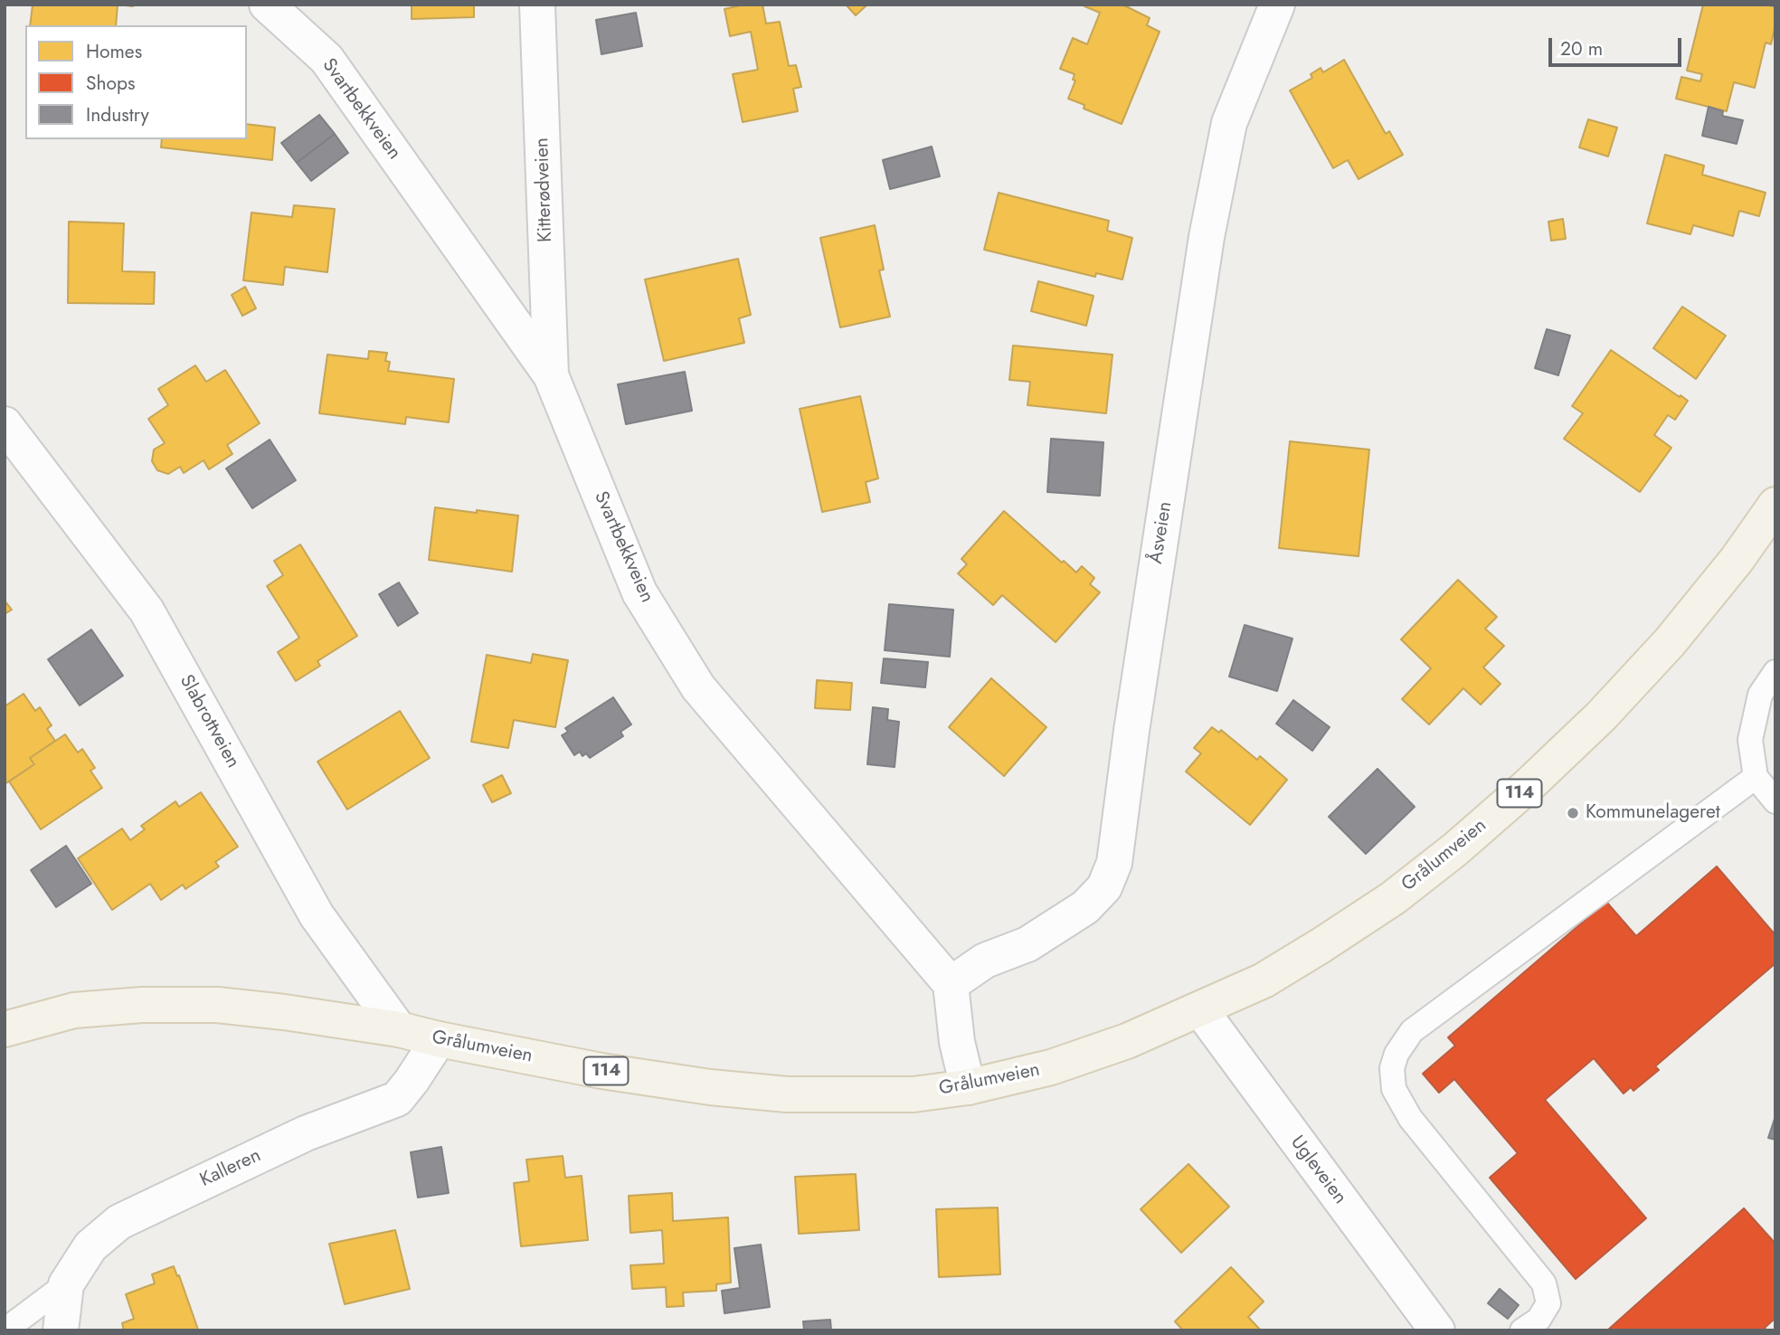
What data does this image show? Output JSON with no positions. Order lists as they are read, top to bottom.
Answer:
{
  "streets": {
    "main road": ["114", "Grålumveien"],
    "street": [
      "Svartbekkveien",
      "Kitterødveien",
      "Åsveien",
      "Slabrottveien",
      "Kalleren",
      "Ugleveien"
    ]
  },
  "crossings": [
    ["Svartbekkveien", "Kitterødveien"],
    ["Svartbekkveien", "Åsveien"],
    ["Slabrottveien", "Grålumveien"],
    ["Grålumveien", "Kalleren"],
    ["Grålumveien", "Ugleveien"]
  ],
  "places": ["Kommunelageret"],
  "legend": ["Homes", "Shops", "Industry"],
  "scale_bar": "20 m"
}
